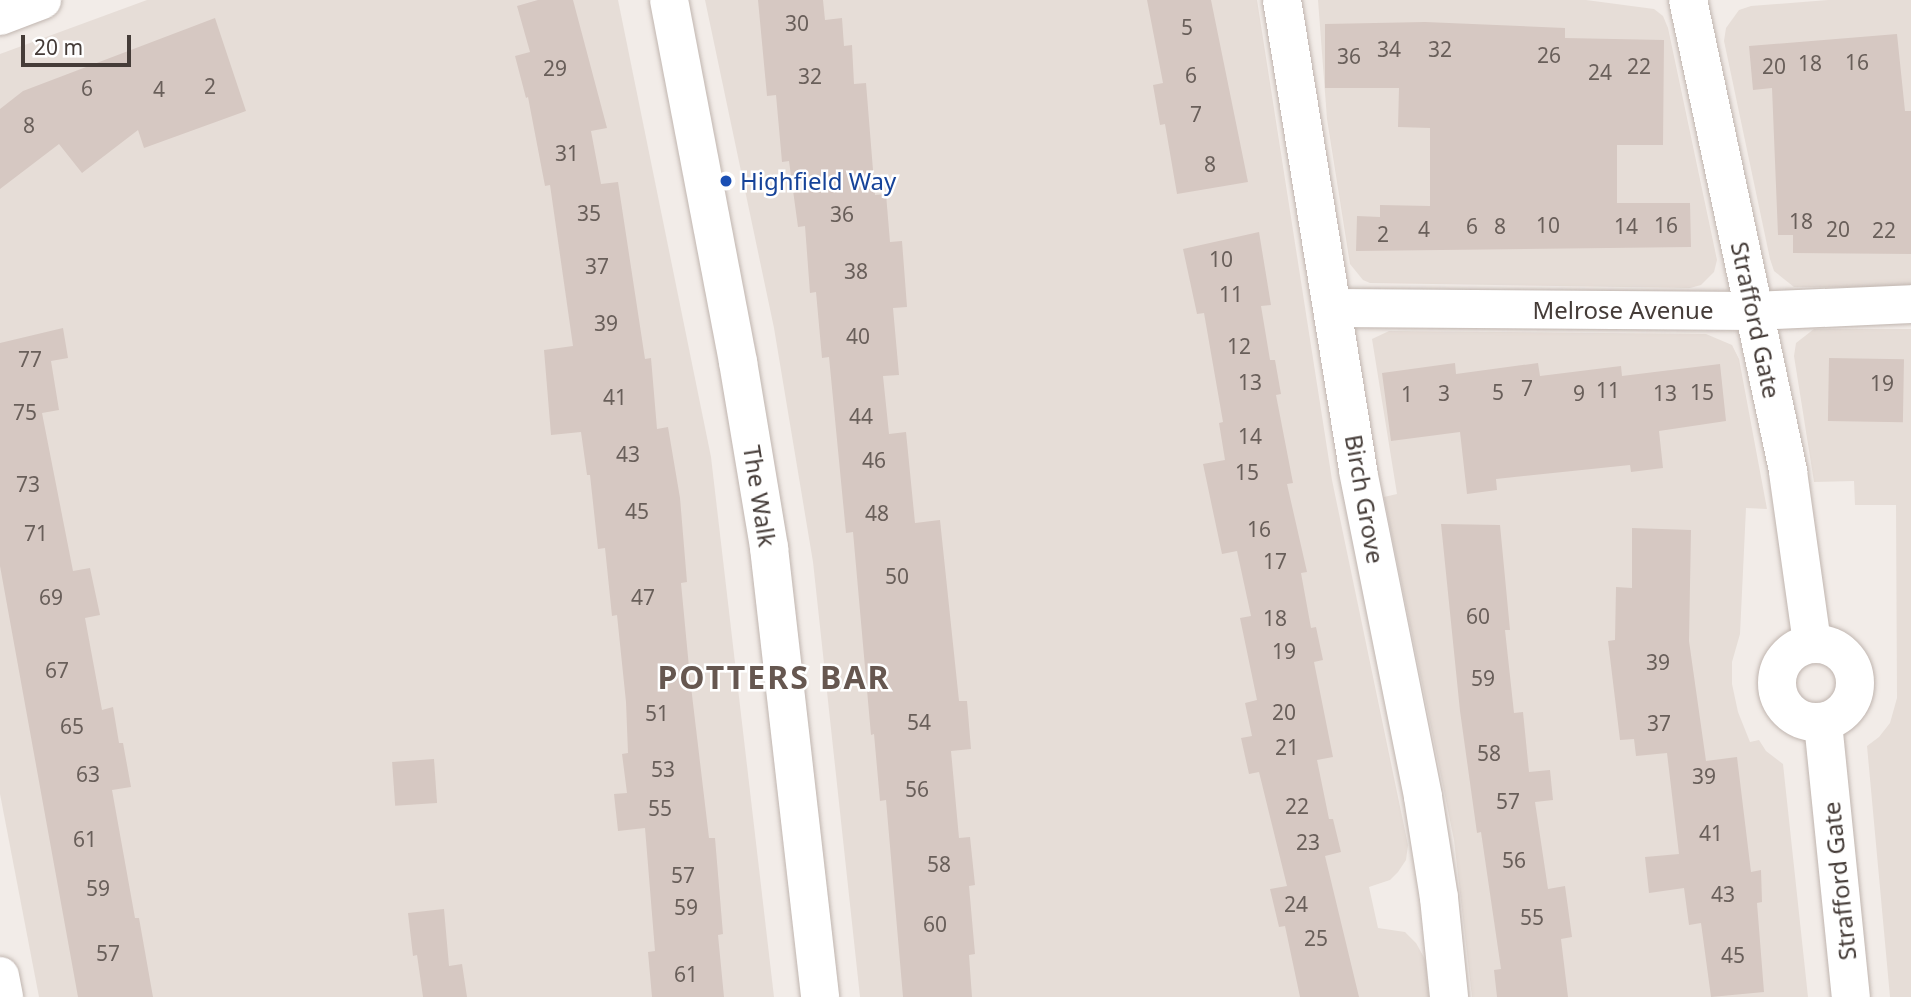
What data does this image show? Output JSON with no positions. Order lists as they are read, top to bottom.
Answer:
{
  "streets": {
    "street": [
      "Melrose Avenue",
      "Strafford Gate",
      "The Walk",
      "Birch Grove"
    ]
  },
  "crossings": [
    ["Melrose Avenue", "Strafford Gate"],
    ["Melrose Avenue", "Birch Grove"]
  ],
  "districts": ["POTTERS BAR"],
  "places": ["Highfield Way"],
  "house_numbers": [
    "30",
    "5",
    "34",
    "32",
    "26",
    "36",
    "16",
    "18",
    "22",
    "20",
    "29",
    "24",
    "6",
    "32",
    "2",
    "6",
    "4",
    "7",
    "8",
    "31",
    "8",
    "35",
    "36",
    "18",
    "10",
    "16",
    "6",
    "8",
    "14",
    "4",
    "20",
    "22",
    "2",
    "10",
    "37",
    "38",
    "11",
    "39",
    "40",
    "12",
    "77",
    "13",
    "19",
    "7",
    "11",
    "5",
    "15",
    "3",
    "9",
    "13",
    "1",
    "41",
    "75",
    "44",
    "14",
    "43",
    "46",
    "15",
    "73",
    "45",
    "48",
    "16",
    "71",
    "17",
    "50",
    "69",
    "47",
    "60",
    "18",
    "19",
    "39",
    "67",
    "59",
    "20",
    "51",
    "54",
    "37",
    "65",
    "21",
    "58",
    "53",
    "63",
    "39",
    "56",
    "57",
    "22",
    "55",
    "41",
    "61",
    "23",
    "56",
    "58",
    "57",
    "59",
    "43",
    "24",
    "59",
    "55",
    "60",
    "25",
    "57",
    "45",
    "61"
  ],
  "scale_bar": "20 m"
}
